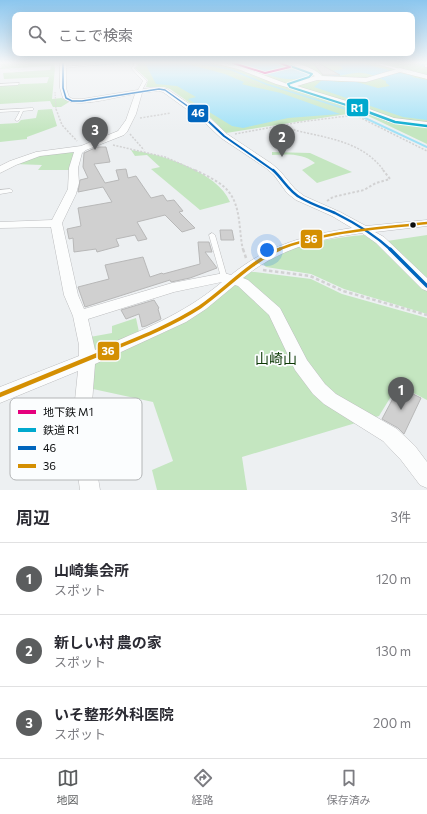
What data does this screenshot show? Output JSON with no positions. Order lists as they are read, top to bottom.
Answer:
{
  "parks": ["山崎山"],
  "lines": ["rail line R1", "transit line 46", "transit line 36"],
  "legend": [
    "地下鉄 M1",
    "鉄道 R1",
    "46",
    "36"
  ],
  "page": {
    "search": "ここで検索",
    "pins": ["3", "2", "1"],
    "heading": ["周辺", "3件"],
    "list": [
      {
        "mark": "1",
        "name": "山崎集会所",
        "note": "スポット",
        "value": "120 m"
      },
      {
        "mark": "2",
        "name": "新しい村 農の家",
        "note": "スポット",
        "value": "130 m"
      },
      {
        "mark": "3",
        "name": "いそ整形外科医院",
        "note": "スポット",
        "value": "200 m"
      }
    ],
    "nav": ["地図", "経路", "保存済み"]
  }
}
